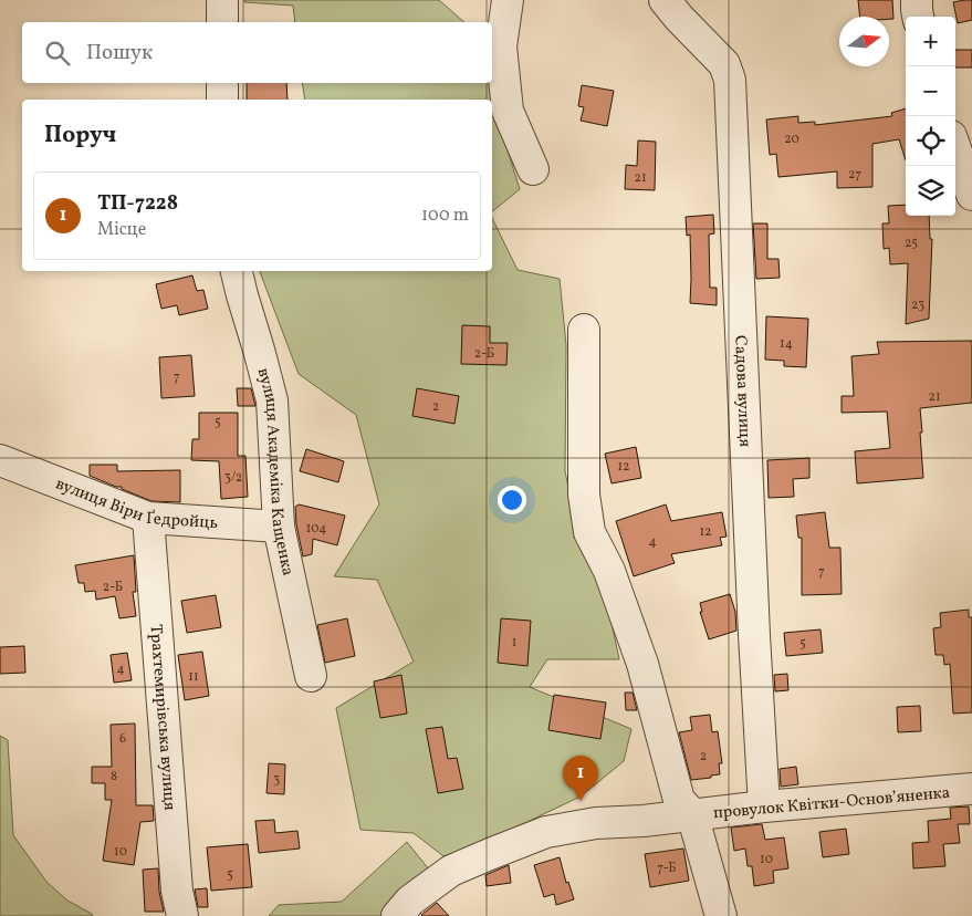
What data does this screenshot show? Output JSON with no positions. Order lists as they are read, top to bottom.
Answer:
{
  "streets": {
    "street": [
      "Садова вулиця",
      "вулиця Академіка Кащенка",
      "вулиця Віри Ґедройць",
      "Трахтемирівська вулиця",
      "провулок Квітки-Основʼяненка"
    ]
  },
  "crossings": [
    ["Садова вулиця", "провулок Квітки-Основʼяненка"],
    ["вулиця Академіка Кащенка", "вулиця Віри Ґедройць"],
    ["вулиця Віри Ґедройць", "Трахтемирівська вулиця"]
  ],
  "house_numbers": [
    "20",
    "27",
    "21",
    "25",
    "23",
    "14",
    "2-Б",
    "7",
    "21",
    "2",
    "5",
    "12",
    "3/2",
    "104",
    "12",
    "4",
    "7",
    "2-Б",
    "1",
    "5",
    "4",
    "11",
    "6",
    "2",
    "8",
    "3",
    "10",
    "10",
    "7-Б",
    "5"
  ],
  "north": "right",
  "page": {
    "map_buttons": ["+", "−"],
    "search": "Пошук",
    "heading": "Поруч",
    "list": [
      {
        "mark": "1",
        "name": "ТП-7228",
        "note": "Місце",
        "value": "100 m"
      }
    ],
    "pins": "1"
  }
}
